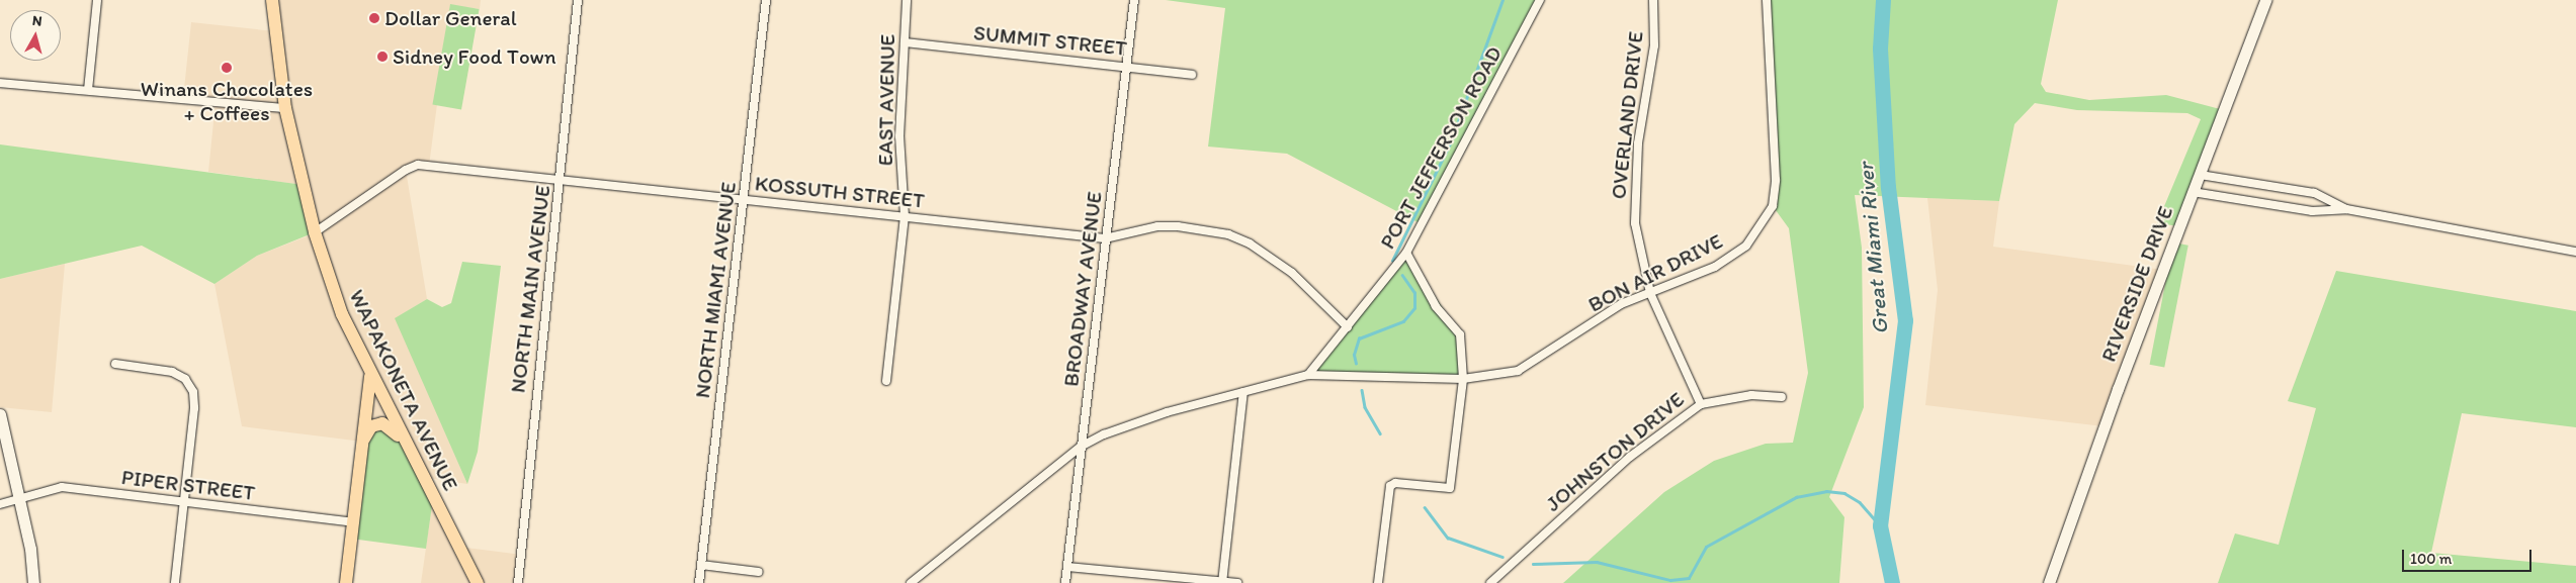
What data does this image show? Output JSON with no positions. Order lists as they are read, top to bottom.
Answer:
{
  "streets": {
    "main road": ["RIVERSIDE DRIVE", "WAPAKONETA AVENUE"],
    "street": [
      "SUMMIT STREET",
      "EAST AVENUE",
      "OVERLAND DRIVE",
      "PORT JEFFERSON ROAD",
      "KOSSUTH STREET",
      "BON AIR DRIVE",
      "NORTH MAIN AVENUE",
      "BROADWAY AVENUE",
      "NORTH MIAMI AVENUE",
      "JOHNSTON DRIVE",
      "PIPER STREET"
    ]
  },
  "crossings": [
    ["SUMMIT STREET", "EAST AVENUE"],
    ["SUMMIT STREET", "BROADWAY AVENUE"],
    ["EAST AVENUE", "KOSSUTH STREET"],
    ["OVERLAND DRIVE", "BON AIR DRIVE"],
    ["OVERLAND DRIVE", "JOHNSTON DRIVE"],
    ["PORT JEFFERSON ROAD", "KOSSUTH STREET"],
    ["PORT JEFFERSON ROAD", "BON AIR DRIVE"],
    ["KOSSUTH STREET", "NORTH MAIN AVENUE"],
    ["KOSSUTH STREET", "BROADWAY AVENUE"],
    ["KOSSUTH STREET", "NORTH MIAMI AVENUE"],
    ["KOSSUTH STREET", "WAPAKONETA AVENUE"]
  ],
  "water": ["Great Miami River"],
  "places": ["Dollar General", "Sidney Food Town", "Winans Chocolates + Coffees"],
  "scale_bar": "100 m",
  "north": "top"
}
